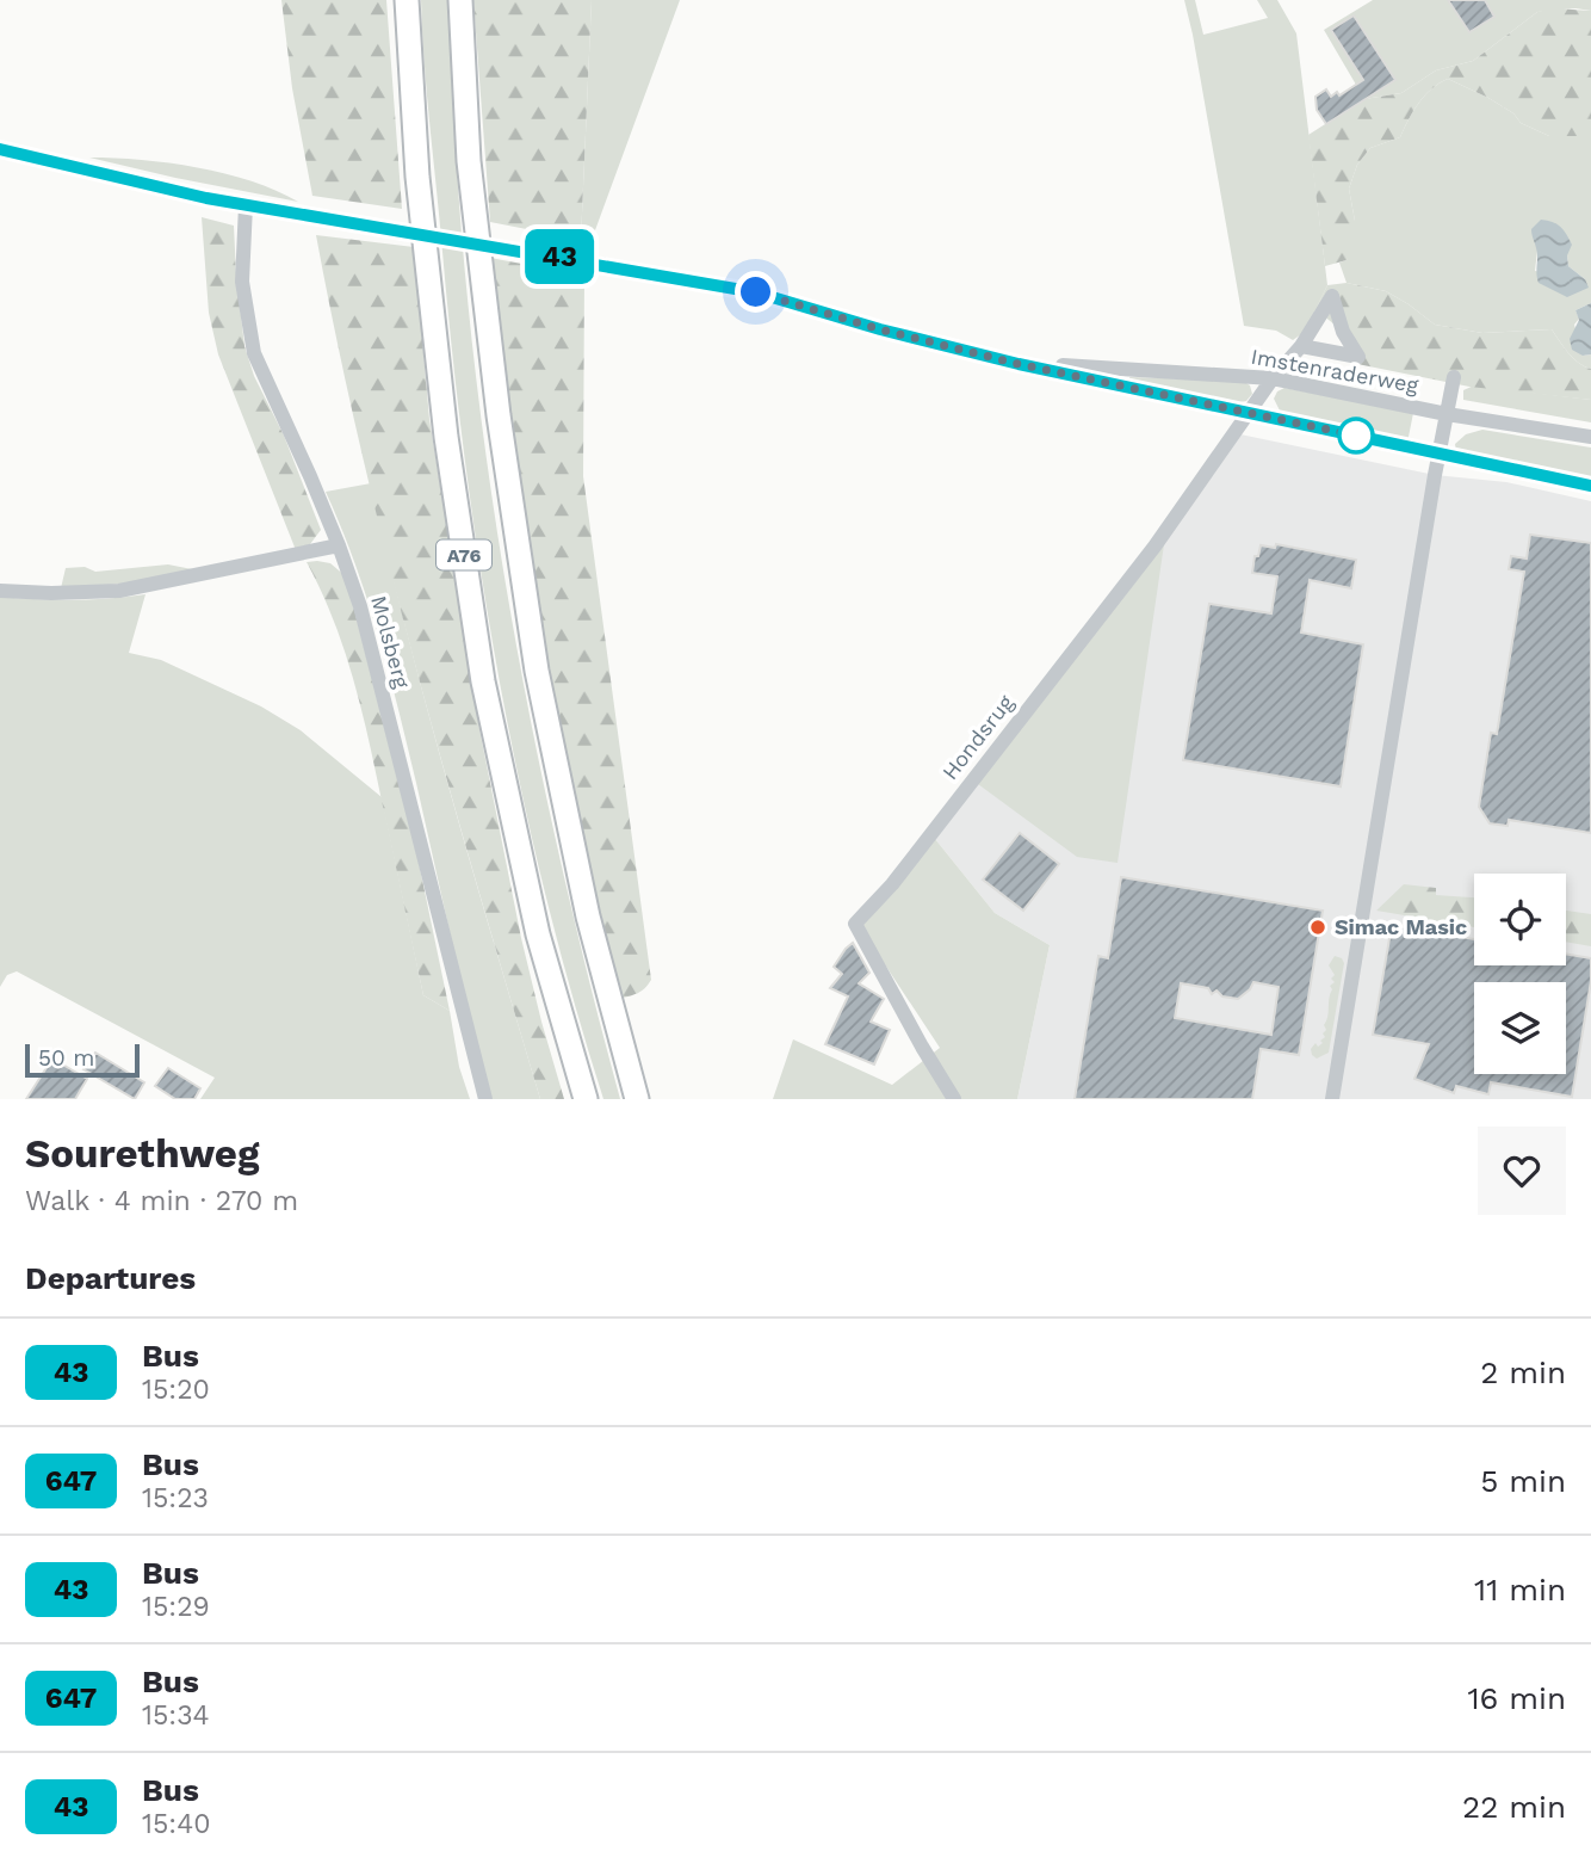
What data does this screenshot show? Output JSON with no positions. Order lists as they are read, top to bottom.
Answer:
{
  "streets": {
    "highway": ["A76"],
    "street": ["Imstenraderweg", "Molsberg", "Hondsrug"]
  },
  "crossings": [
    ["Imstenraderweg", "Molsberg"],
    ["Imstenraderweg", "Hondsrug"]
  ],
  "places": ["Simac Masic"],
  "lines": ["bus line 43"],
  "scale_bar": "50 m",
  "page": {
    "on_map": "43",
    "scale": "50 m",
    "heading": [
      ["Sourethweg", "Walk · 4 min · 270 m"],
      "Departures"
    ],
    "list": [
      {
        "mark": "43",
        "name": "Bus",
        "note": "15:20",
        "value": "2 min"
      },
      {
        "mark": "647",
        "name": "Bus",
        "note": "15:23",
        "value": "5 min"
      },
      {
        "mark": "43",
        "name": "Bus",
        "note": "15:29",
        "value": "11 min"
      },
      {
        "mark": "647",
        "name": "Bus",
        "note": "15:34",
        "value": "16 min"
      },
      {
        "mark": "43",
        "name": "Bus",
        "note": "15:40",
        "value": "22 min"
      }
    ]
  }
}
